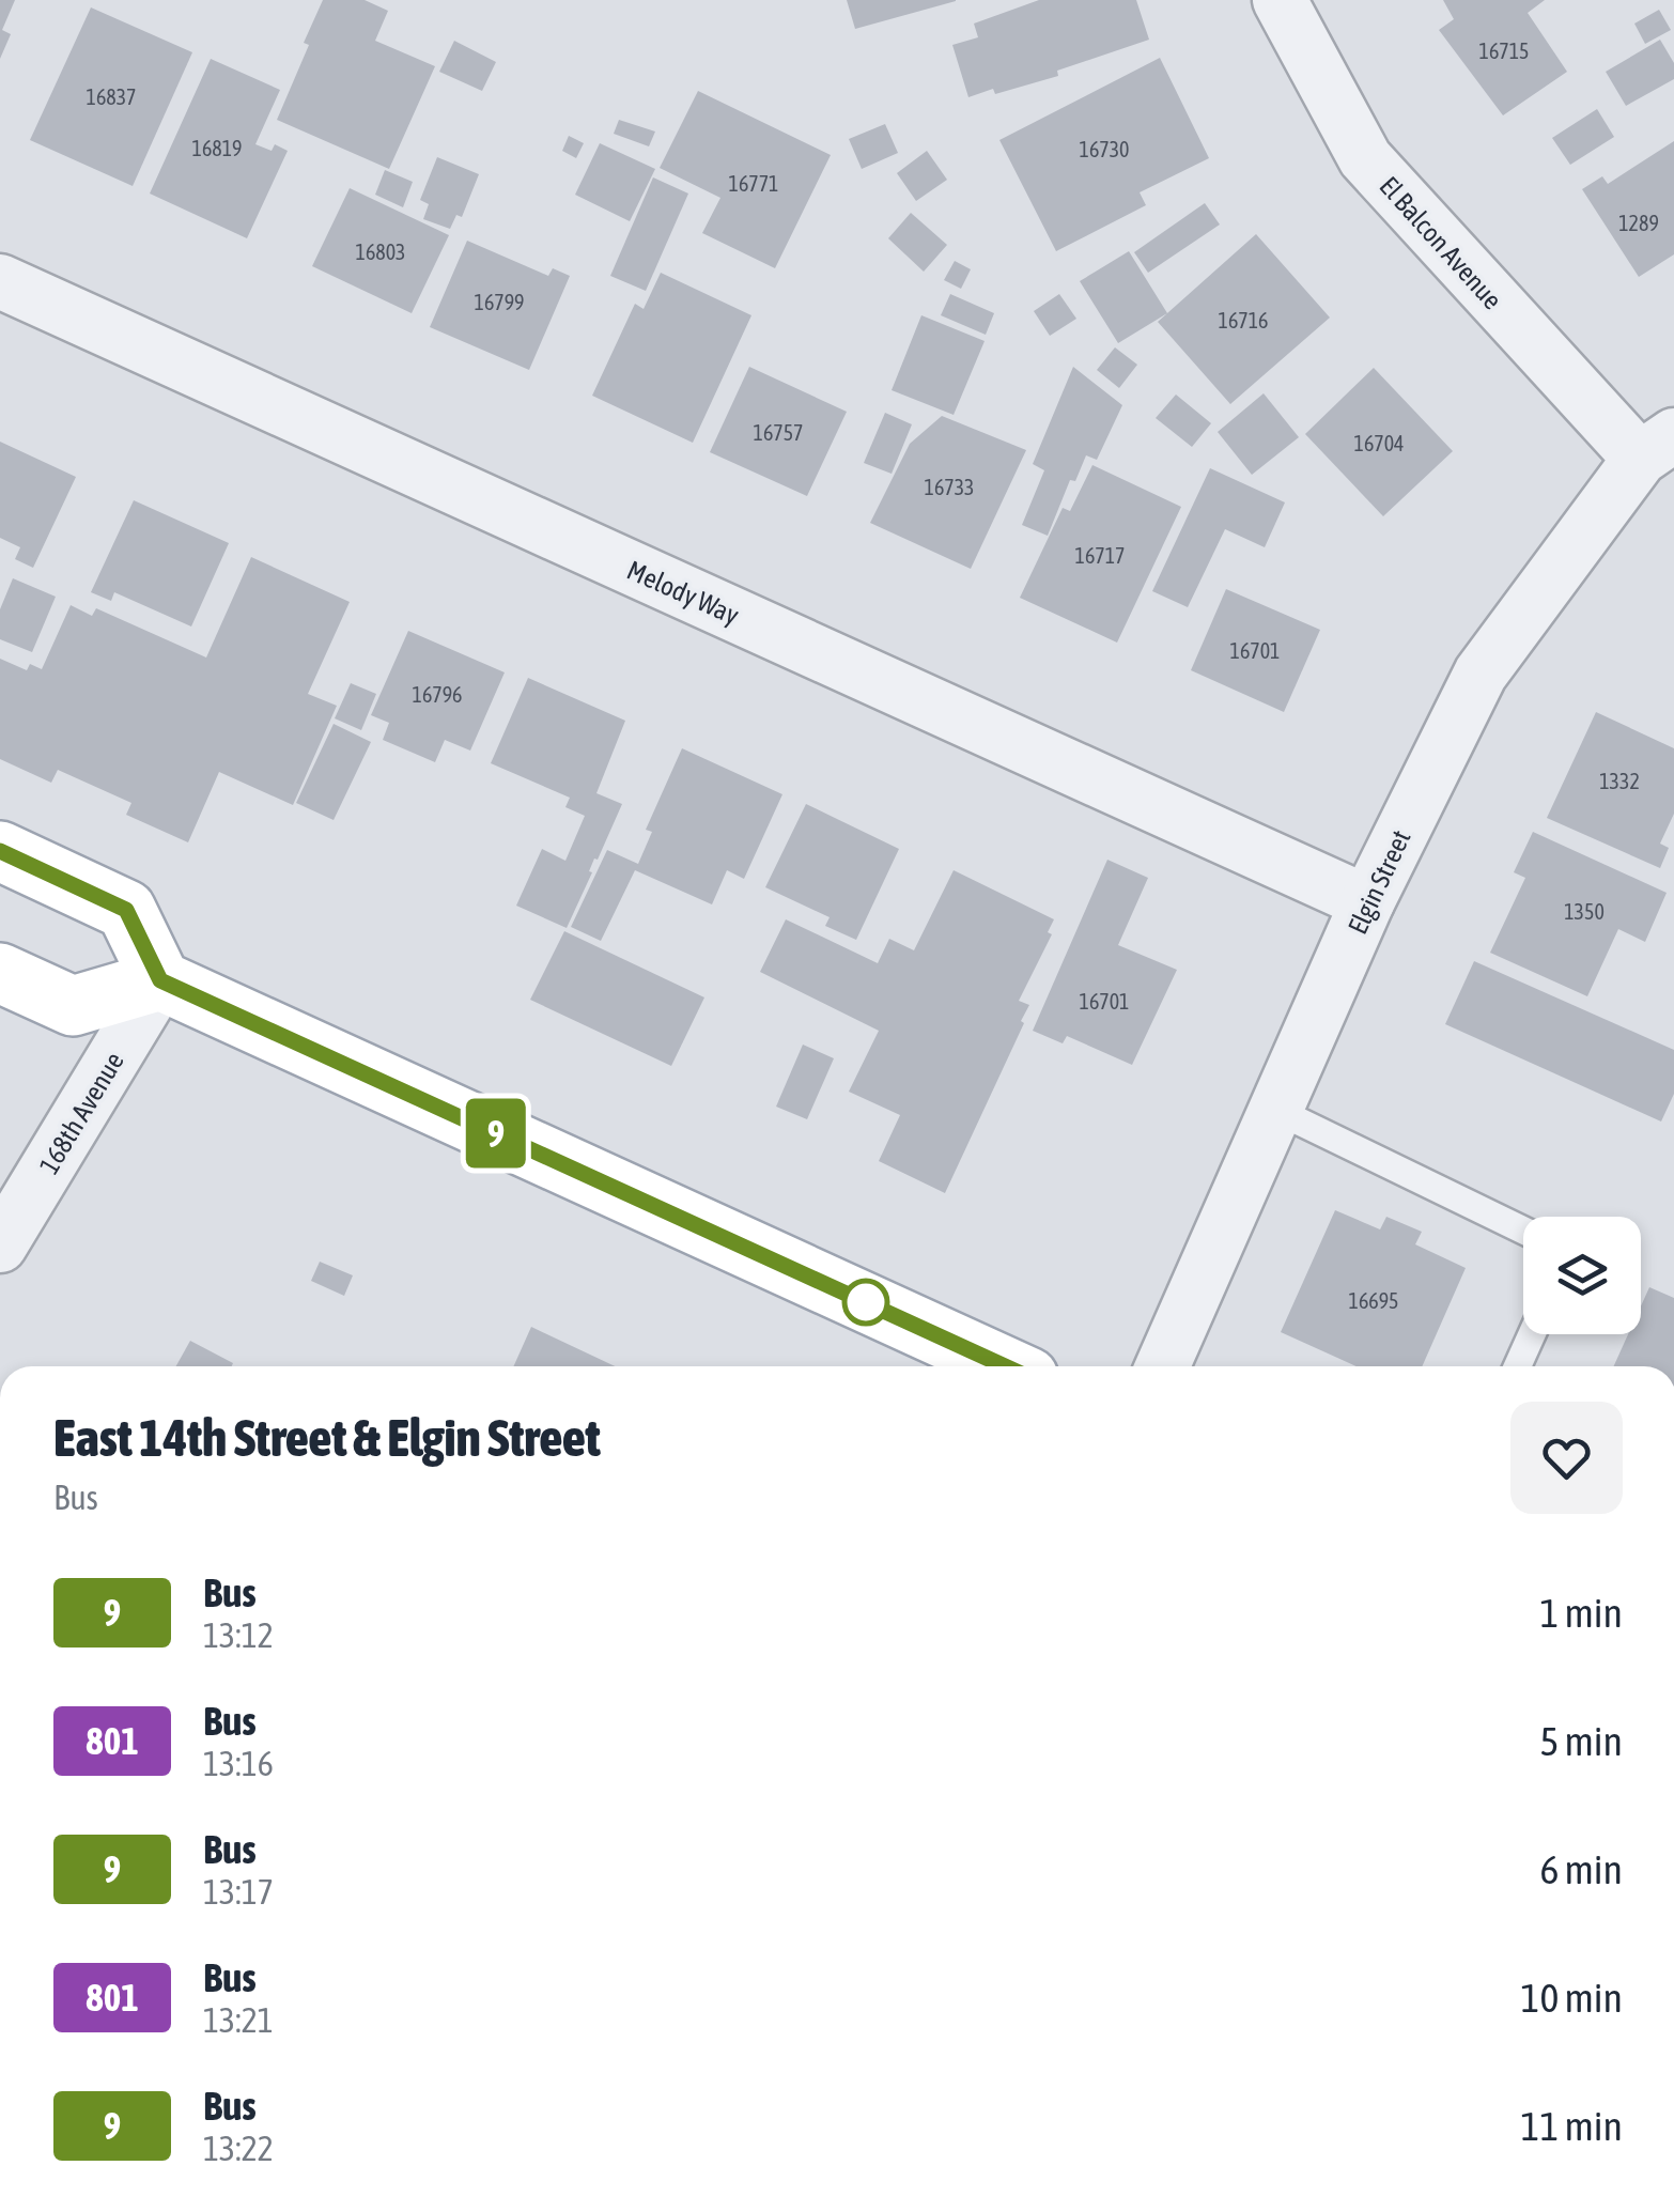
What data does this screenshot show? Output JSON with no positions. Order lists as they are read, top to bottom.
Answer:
{
  "streets": {
    "street": [
      "El Balcon Avenue",
      "Melody Way",
      "Elgin Street",
      "168th Avenue"
    ]
  },
  "crossings": [
    ["El Balcon Avenue", "Elgin Street"],
    ["Melody Way", "Elgin Street"]
  ],
  "lines": ["bus line 9"],
  "house_numbers": [
    "16715",
    "16837",
    "16819",
    "16730",
    "16771",
    "1289",
    "16803",
    "16799",
    "16716",
    "16757",
    "16704",
    "16733",
    "16717",
    "16701",
    "16796",
    "1332",
    "1350",
    "16701",
    "16695"
  ],
  "page": {
    "on_map": "9",
    "heading": ["East 14th Street & Elgin Street", "Bus"],
    "list": [
      {
        "mark": "9",
        "name": "Bus",
        "note": "13:12",
        "value": "1 min"
      },
      {
        "mark": "801",
        "name": "Bus",
        "note": "13:16",
        "value": "5 min"
      },
      {
        "mark": "9",
        "name": "Bus",
        "note": "13:17",
        "value": "6 min"
      },
      {
        "mark": "801",
        "name": "Bus",
        "note": "13:21",
        "value": "10 min"
      },
      {
        "mark": "9",
        "name": "Bus",
        "note": "13:22",
        "value": "11 min"
      }
    ]
  }
}
